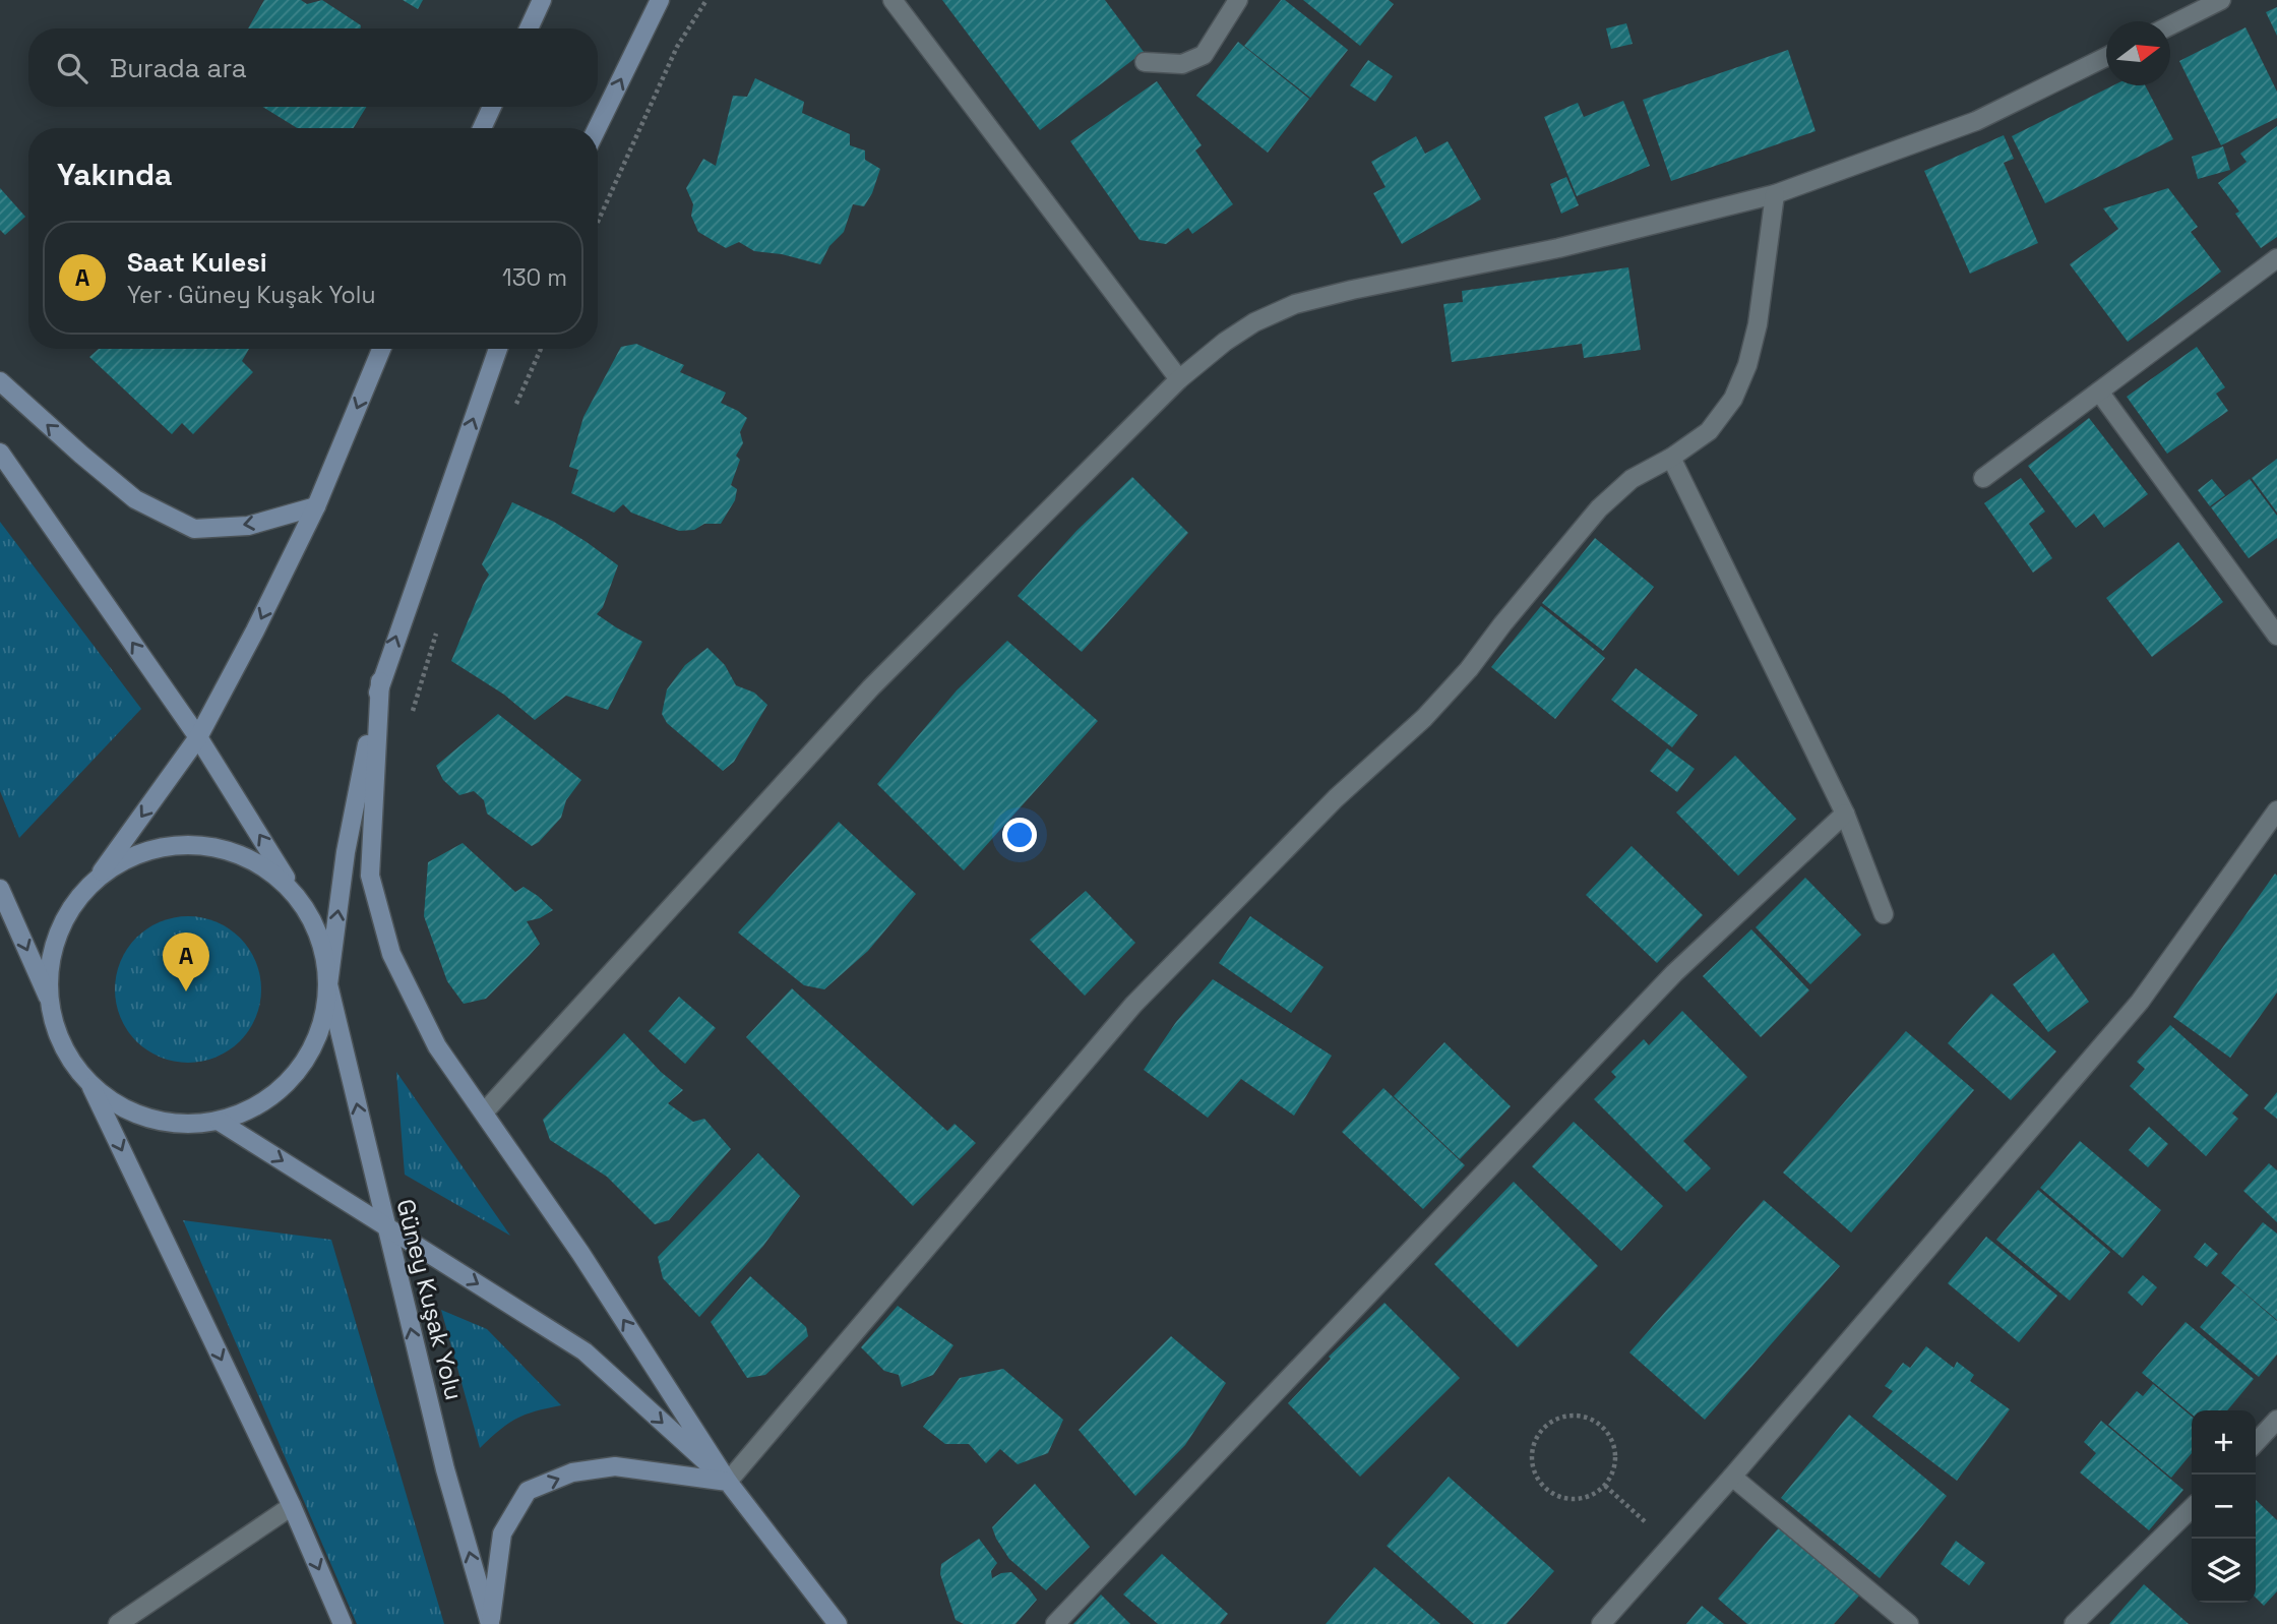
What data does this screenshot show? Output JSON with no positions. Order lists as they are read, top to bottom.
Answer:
{
  "streets": {
    "main road": ["Güney Kuşak Yolu"]
  },
  "north": "right",
  "page": {
    "search": "Burada ara",
    "heading": "Yakında",
    "list": [
      {
        "mark": "A",
        "name": "Saat Kulesi",
        "note": "Yer · Güney Kuşak Yolu",
        "value": "130 m"
      }
    ],
    "pins": "A",
    "map_buttons": ["+", "−"]
  }
}
